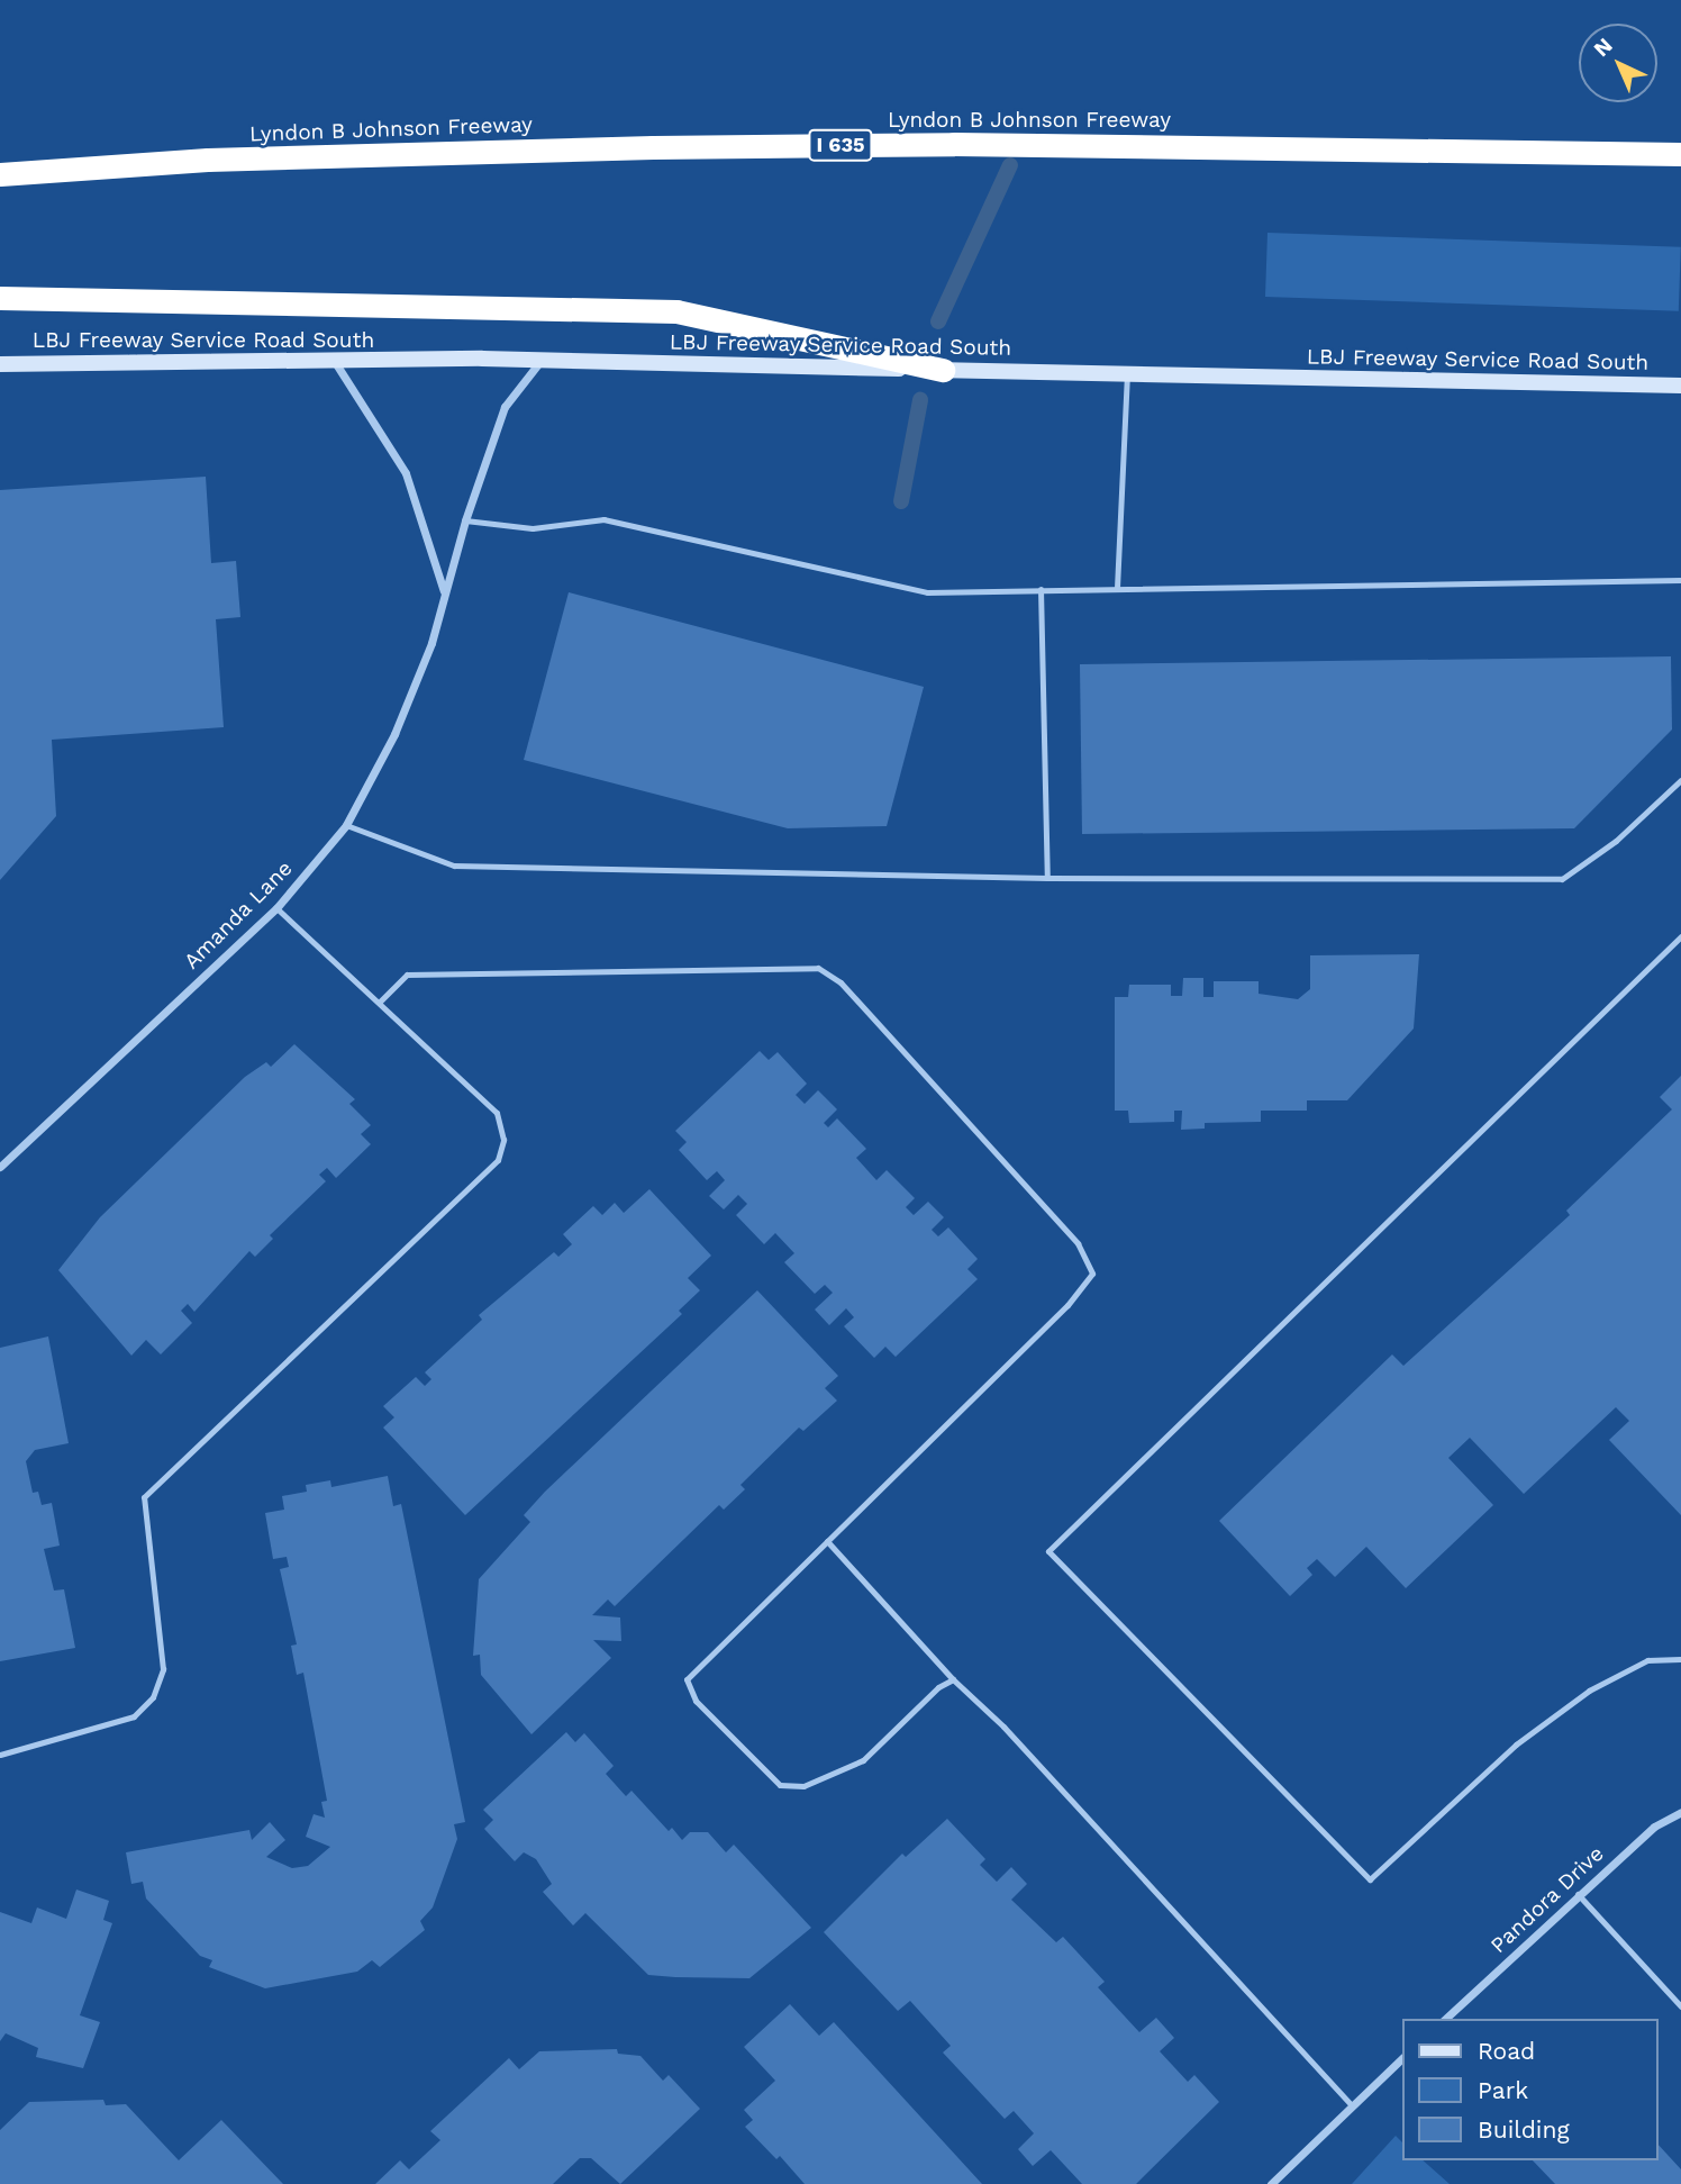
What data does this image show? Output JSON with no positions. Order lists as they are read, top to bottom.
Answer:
{
  "streets": {
    "highway": ["Lyndon B Johnson Freeway", "I 635"],
    "main road": ["LBJ Freeway Service Road South"],
    "street": ["Amanda Lane", "Pandora Drive"]
  },
  "crossings": [
    ["LBJ Freeway Service Road South", "Amanda Lane"]
  ],
  "legend": ["Road", "Park", "Building"],
  "north": "top left"
}
